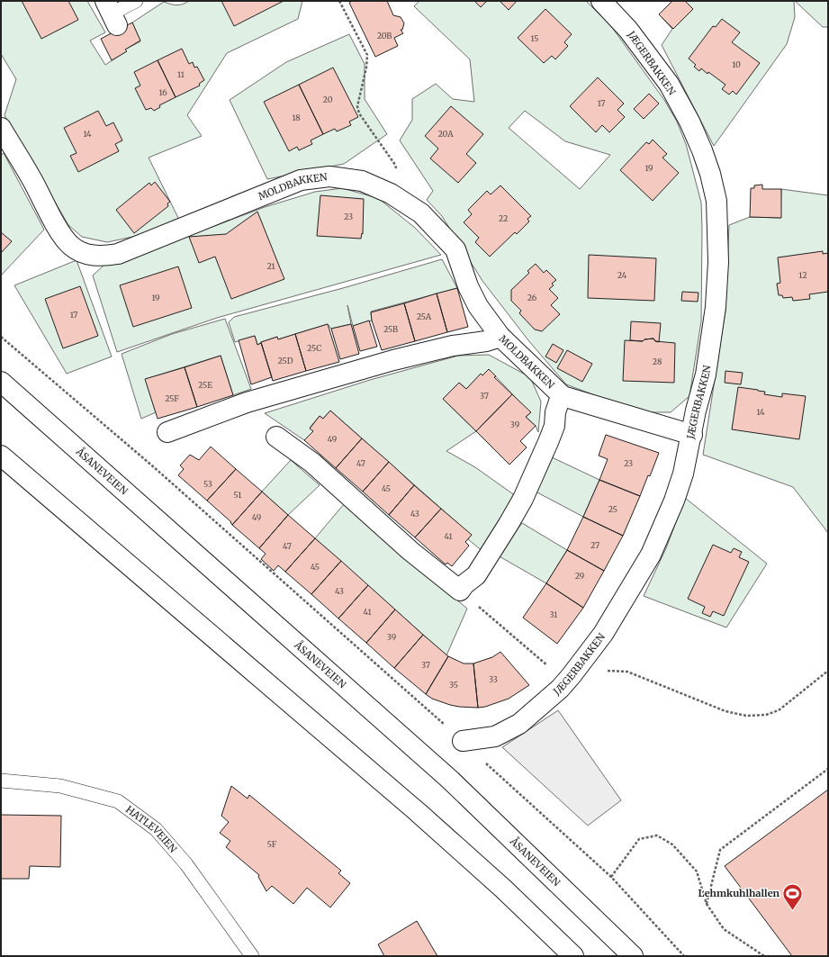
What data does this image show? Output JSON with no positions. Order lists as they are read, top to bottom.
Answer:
{
  "streets": {
    "main road": ["JÆGERBAKKEN", "MOLDBAKKEN", "ÅSANEVEIEN"],
    "lane": ["HATLEVEIEN"]
  },
  "crossings": [
    ["JÆGERBAKKEN", "MOLDBAKKEN"]
  ],
  "places": {
    "sports": ["Lehmkuhlhallen"]
  },
  "house_numbers": [
    "20B",
    "15",
    "10",
    "11",
    "16",
    "20",
    "17",
    "18",
    "14",
    "20A",
    "19",
    "23",
    "22",
    "21",
    "24",
    "12",
    "19",
    "26",
    "17",
    "25A",
    "25B",
    "25C",
    "25D",
    "28",
    "25E",
    "37",
    "25F",
    "14",
    "39",
    "49",
    "47",
    "23",
    "53",
    "45",
    "51",
    "25",
    "43",
    "49",
    "41",
    "27",
    "47",
    "45",
    "29",
    "43",
    "41",
    "31",
    "39",
    "37",
    "33",
    "35",
    "5F"
  ]
}
